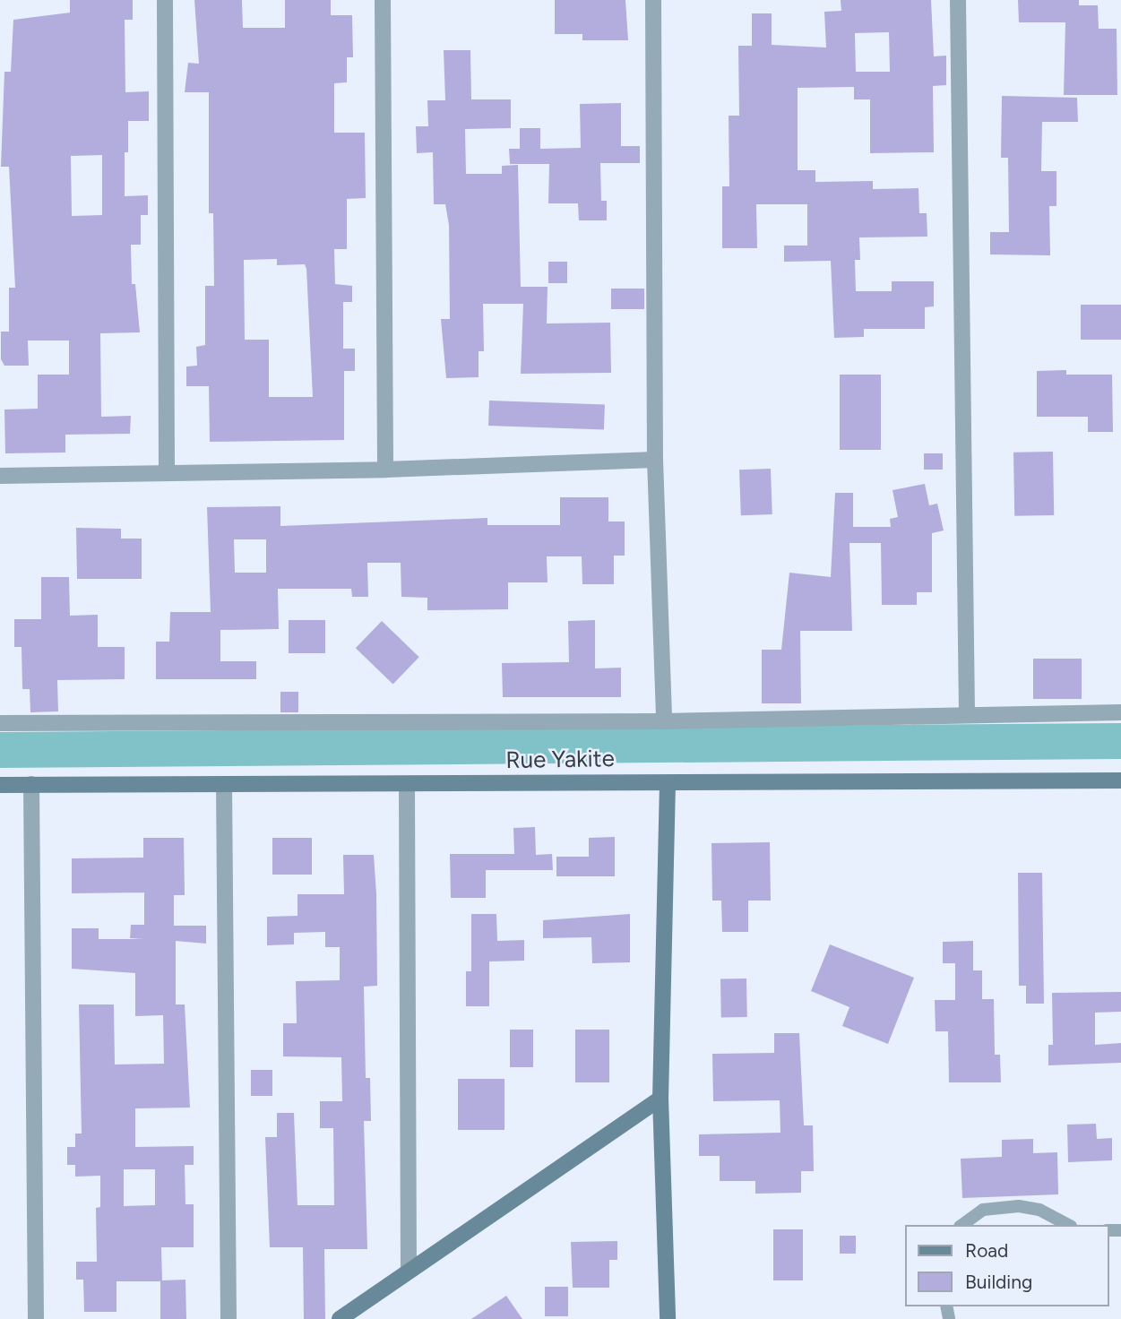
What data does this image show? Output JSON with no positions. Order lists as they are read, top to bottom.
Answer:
{
  "streets": {
    "main road": ["Rue Yakite"]
  },
  "legend": ["Road", "Building"]
}
